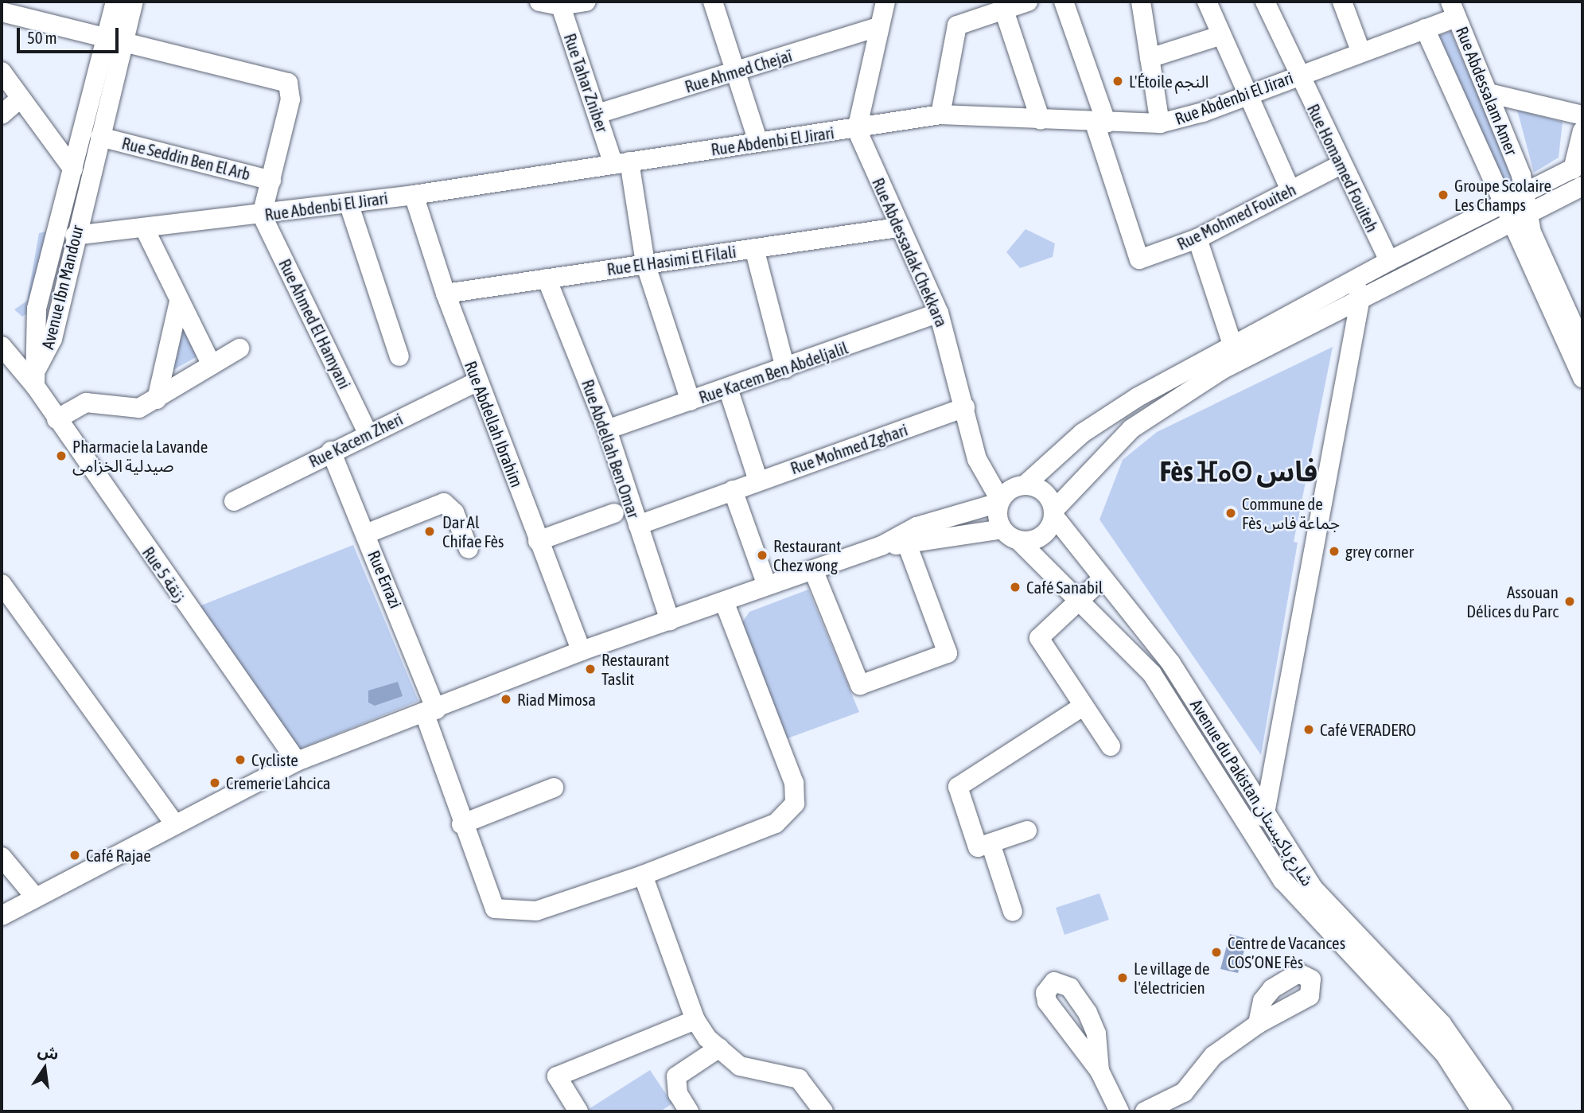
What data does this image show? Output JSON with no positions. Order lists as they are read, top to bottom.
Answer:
{
  "streets": {
    "street": [
      "Rue Ahmed Chejaï",
      "Rue Tahar Zniber",
      "Rue Abdessalam Amer",
      "Rue Abdenbi El Jirari",
      "Rue Seddin Ben El Arb",
      "Rue Homamed Fouiteh",
      "Rue Mohmed Fouiteh",
      "Rue Abdessadak Chekkara",
      "Rue El Hasimi El Filali",
      "Avenue Ibn Mandour",
      "Rue Ahmed El Hamyani",
      "Rue Kacem Ben Abdeljalil",
      "Rue Abdellah Ibrahim",
      "Rue Kacem Zheri",
      "Rue Abdellah Ben Omar",
      "Rue Mohmed Zghari",
      "Rue 5 زنقة",
      "Rue Errazi",
      "Avenue du Pakistan شارع باكيستان"
    ]
  },
  "crossings": [
    ["Rue Ahmed Chejaï", "Rue Tahar Zniber"],
    ["Rue Tahar Zniber", "Rue Abdenbi El Jirari"],
    ["Rue Tahar Zniber", "Rue El Hasimi El Filali"],
    ["Rue Tahar Zniber", "Rue Kacem Ben Abdeljalil"],
    ["Rue Abdessalam Amer", "Rue Abdenbi El Jirari"],
    ["Rue Abdenbi El Jirari", "Rue Homamed Fouiteh"],
    ["Rue Abdenbi El Jirari", "Rue Mohmed Fouiteh"],
    ["Rue Abdenbi El Jirari", "Rue Abdessadak Chekkara"],
    ["Rue Abdenbi El Jirari", "Avenue Ibn Mandour"],
    ["Rue Abdenbi El Jirari", "Rue Ahmed El Hamyani"],
    ["Rue Abdenbi El Jirari", "Rue Abdellah Ibrahim"],
    ["Rue Seddin Ben El Arb", "Avenue Ibn Mandour"],
    ["Rue Homamed Fouiteh", "Rue Mohmed Fouiteh"],
    ["Rue Abdessadak Chekkara", "Rue El Hasimi El Filali"],
    ["Rue Abdessadak Chekkara", "Rue Kacem Ben Abdeljalil"],
    ["Rue Abdessadak Chekkara", "Rue Mohmed Zghari"],
    ["Rue Abdessadak Chekkara", "Avenue du Pakistan شارع باكيستان"],
    ["Rue El Hasimi El Filali", "Rue Abdellah Ibrahim"],
    ["Rue El Hasimi El Filali", "Rue Abdellah Ben Omar"],
    ["Avenue Ibn Mandour", "Rue 5 زنقة"],
    ["Rue Ahmed El Hamyani", "Rue Kacem Zheri"],
    ["Rue Kacem Ben Abdeljalil", "Rue Abdellah Ben Omar"],
    ["Rue Abdellah Ibrahim", "Rue Kacem Zheri"],
    ["Rue Kacem Zheri", "Rue Errazi"],
    ["Rue Abdellah Ben Omar", "Rue Mohmed Zghari"]
  ],
  "districts": ["Fès ⴼⴰⵙ فاس"],
  "places": [
    "L'Étoile النجم",
    "Groupe Scolaire Les Champs",
    "Pharmacie la Lavande صيدلية الخزامى",
    "Commune de Fès جماعة فاس",
    "Dar Al Chifae Fès",
    "grey corner",
    "Restaurant Chez wong",
    "Café Sanabil",
    "Assouan Délices du Parc",
    "Restaurant Taslit",
    "Riad Mimosa",
    "Café VERADERO",
    "Cycliste",
    "Cremerie Lahcica",
    "Café Rajae",
    "Centre de Vacances COS’ONE Fès",
    "Le village de l'électricien"
  ],
  "scale_bar": "50 m",
  "north": "top"
}
